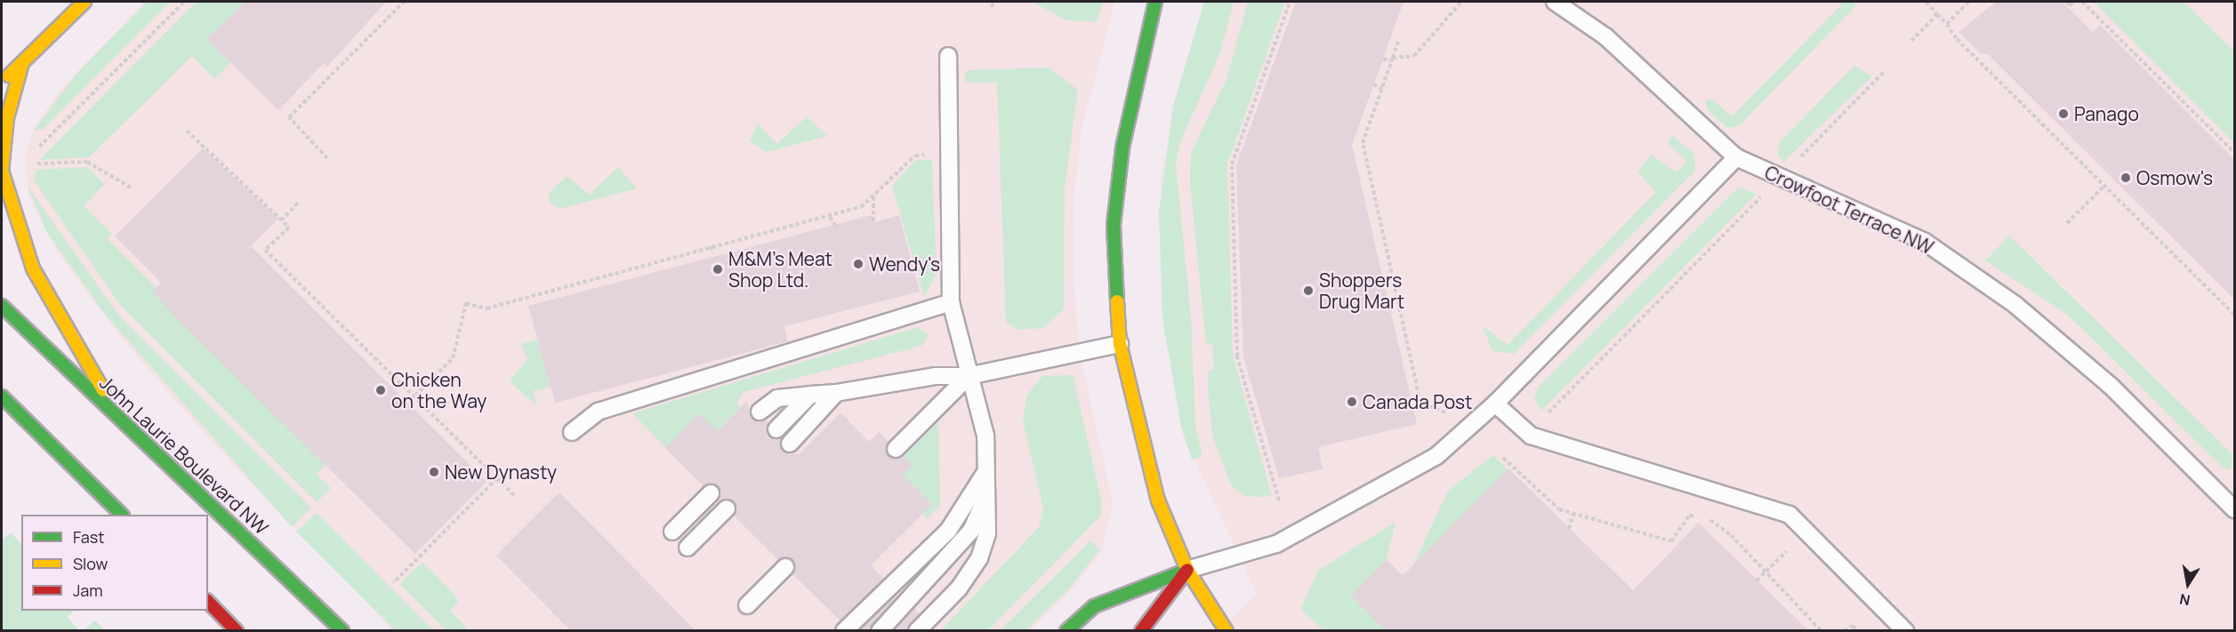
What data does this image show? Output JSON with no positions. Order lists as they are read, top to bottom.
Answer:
{
  "streets": {
    "street": ["John Laurie Boulevard NW"],
    "lane": ["Crowfoot Terrace NW"]
  },
  "places": [
    "Panago",
    "Osmow's",
    "Wendy's",
    "M&M's Meat Shop Ltd.",
    "Shoppers Drug Mart",
    "Chicken on the Way",
    "Canada Post",
    "New Dynasty"
  ],
  "legend": ["Fast", "Slow", "Jam"],
  "north": "bottom"
}
